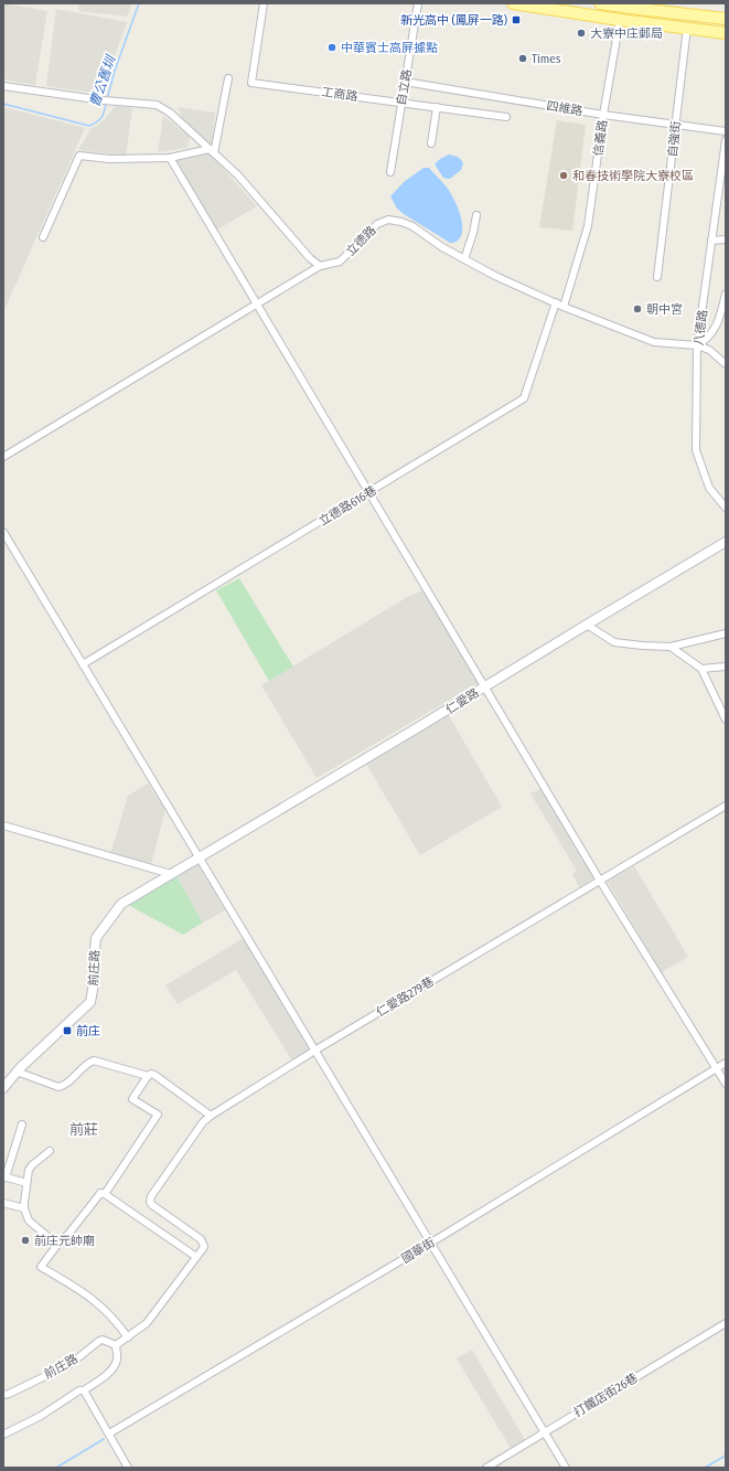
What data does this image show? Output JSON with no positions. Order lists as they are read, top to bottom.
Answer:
{
  "streets": {
    "street": [
      "自立路",
      "工商路",
      "四維路",
      "信義路",
      "自強街",
      "立德路",
      "八德路",
      "立德路616巷",
      "仁愛路",
      "前庄路",
      "仁愛路279巷",
      "國華街",
      "打鐵店街26巷"
    ]
  },
  "crossings": [
    ["自立路", "工商路"],
    ["自立路", "四維路"],
    ["四維路", "信義路"],
    ["四維路", "自強街"],
    ["信義路", "立德路"],
    ["立德路", "八德路"],
    ["立德路", "立德路616巷"],
    ["仁愛路", "前庄路"]
  ],
  "districts": ["前莊"],
  "water": ["曹公舊圳"],
  "places": {
    "transit": ["新光高中 (鳳屏一路)", "前庄"],
    "other": [
      "大寮中庄郵局",
      "中華賓士高屏據點",
      "Times",
      "和春技術學院大寮校區",
      "朝中宮",
      "前庄元帥廟"
    ]
  }
}
